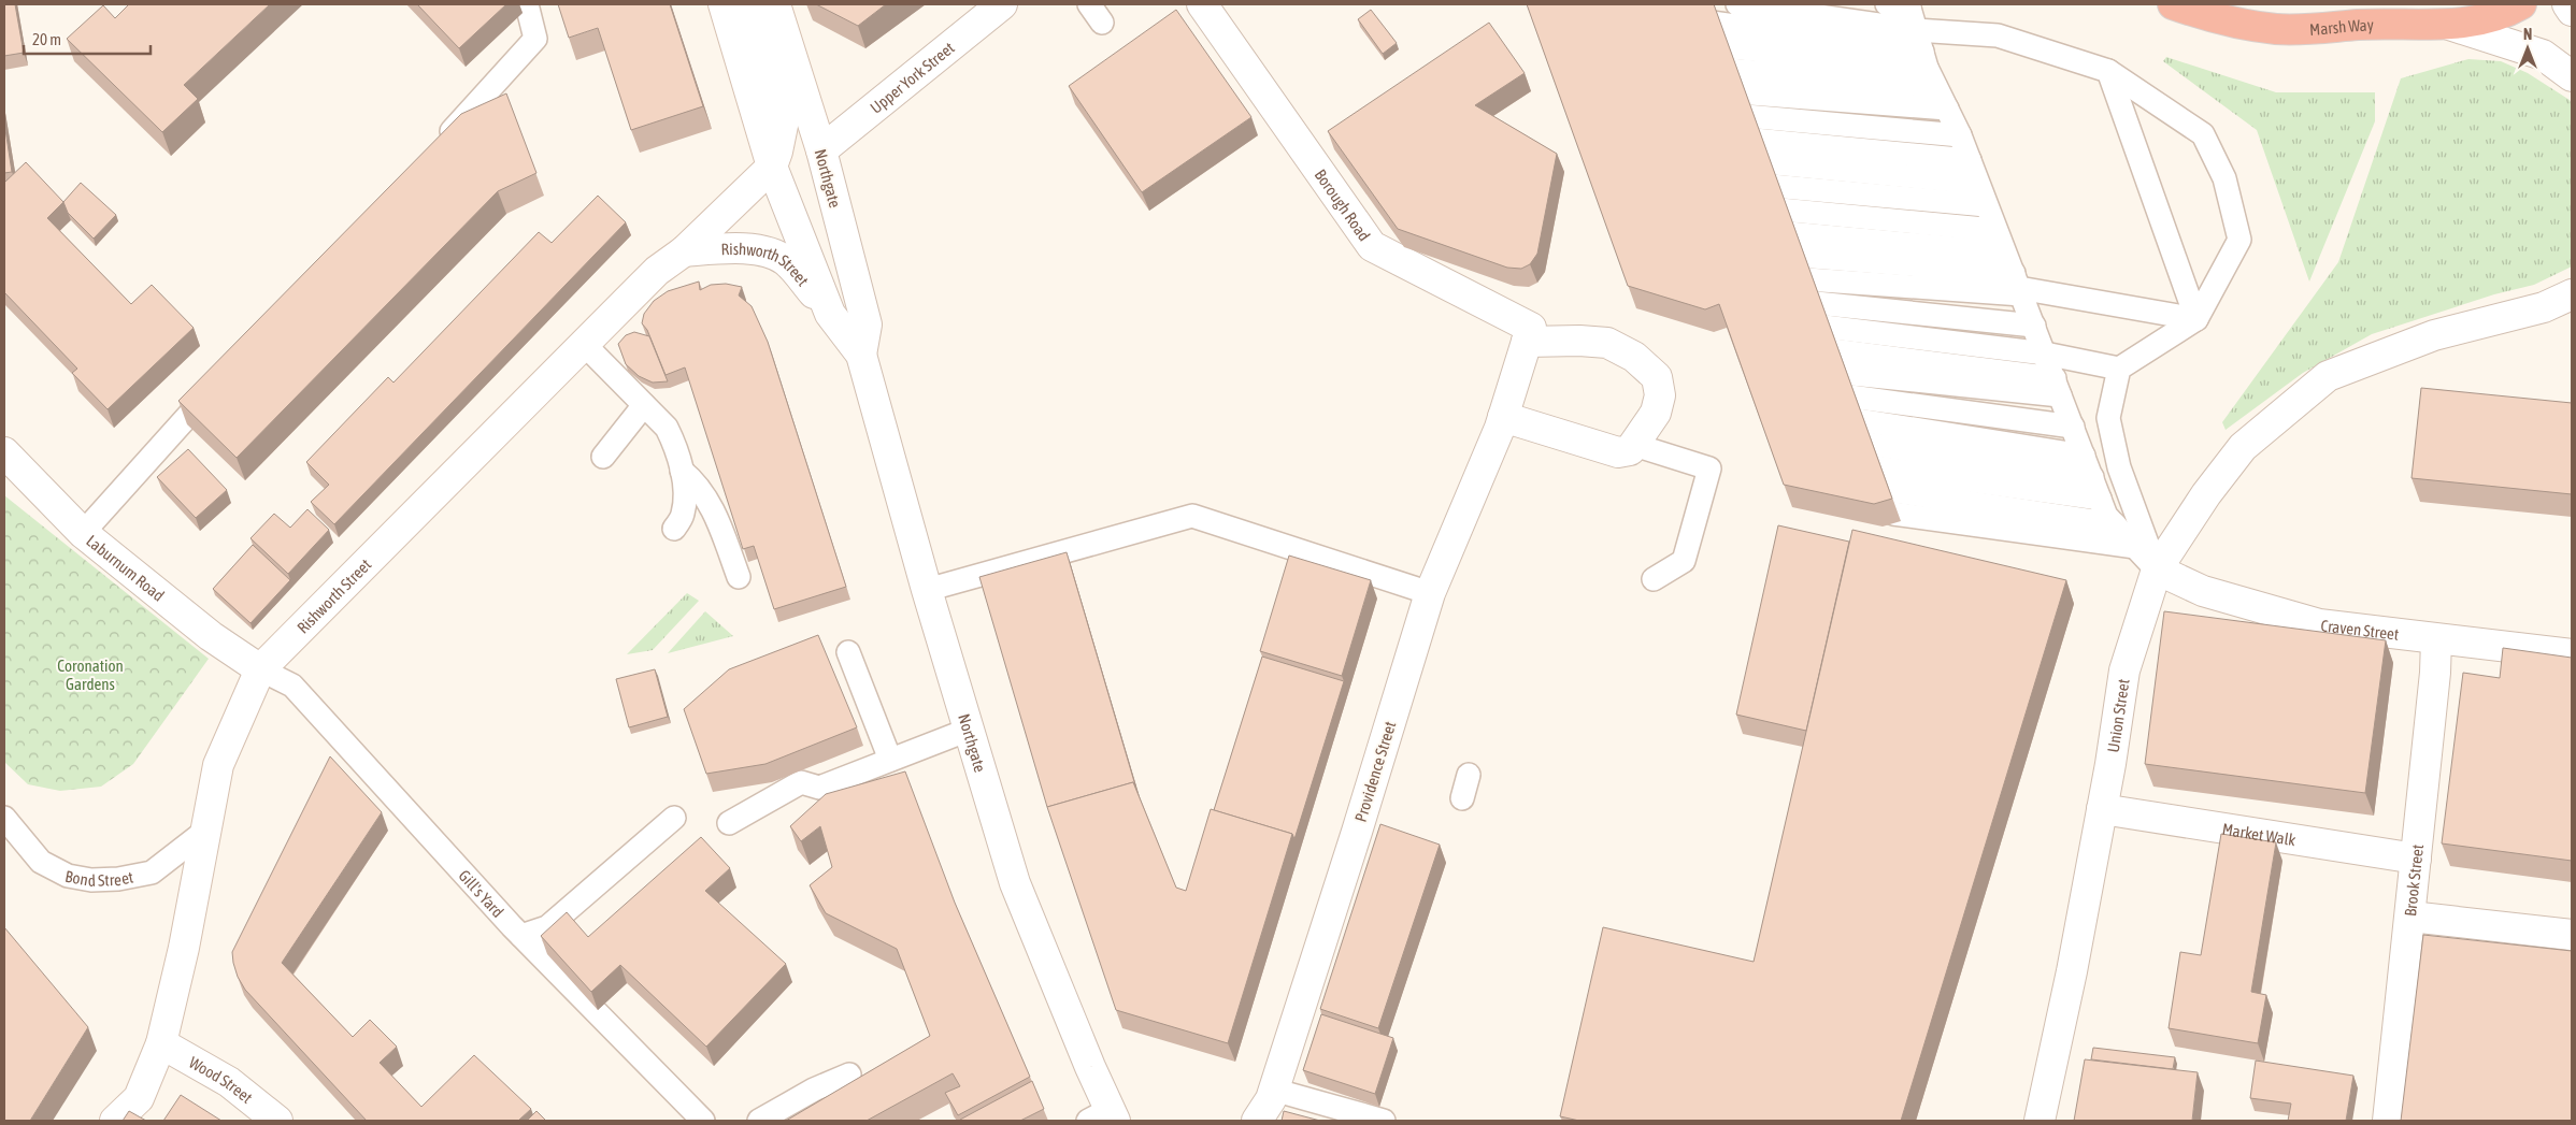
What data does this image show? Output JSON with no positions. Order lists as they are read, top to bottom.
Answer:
{
  "streets": {
    "highway": ["Marsh Way"],
    "street": [
      "Upper York Street",
      "Northgate",
      "Borough Road",
      "Rishworth Street",
      "Laburnum Road",
      "Craven Street",
      "Union Street",
      "Providence Street",
      "Market Walk",
      "Brook Street",
      "Wood Street"
    ],
    "lane": ["Bond Street", "Gill's Yard"]
  },
  "crossings": [
    ["Upper York Street", "Northgate"],
    ["Northgate", "Rishworth Street"],
    ["Rishworth Street", "Laburnum Road"],
    ["Rishworth Street", "Bond Street"],
    ["Rishworth Street", "Gill's Yard"],
    ["Rishworth Street", "Wood Street"],
    ["Laburnum Road", "Gill's Yard"],
    ["Craven Street", "Union Street"],
    ["Craven Street", "Brook Street"],
    ["Union Street", "Market Walk"],
    ["Market Walk", "Brook Street"]
  ],
  "parks": ["Coronation Gardens"],
  "scale_bar": "20 m",
  "north": "top"
}
